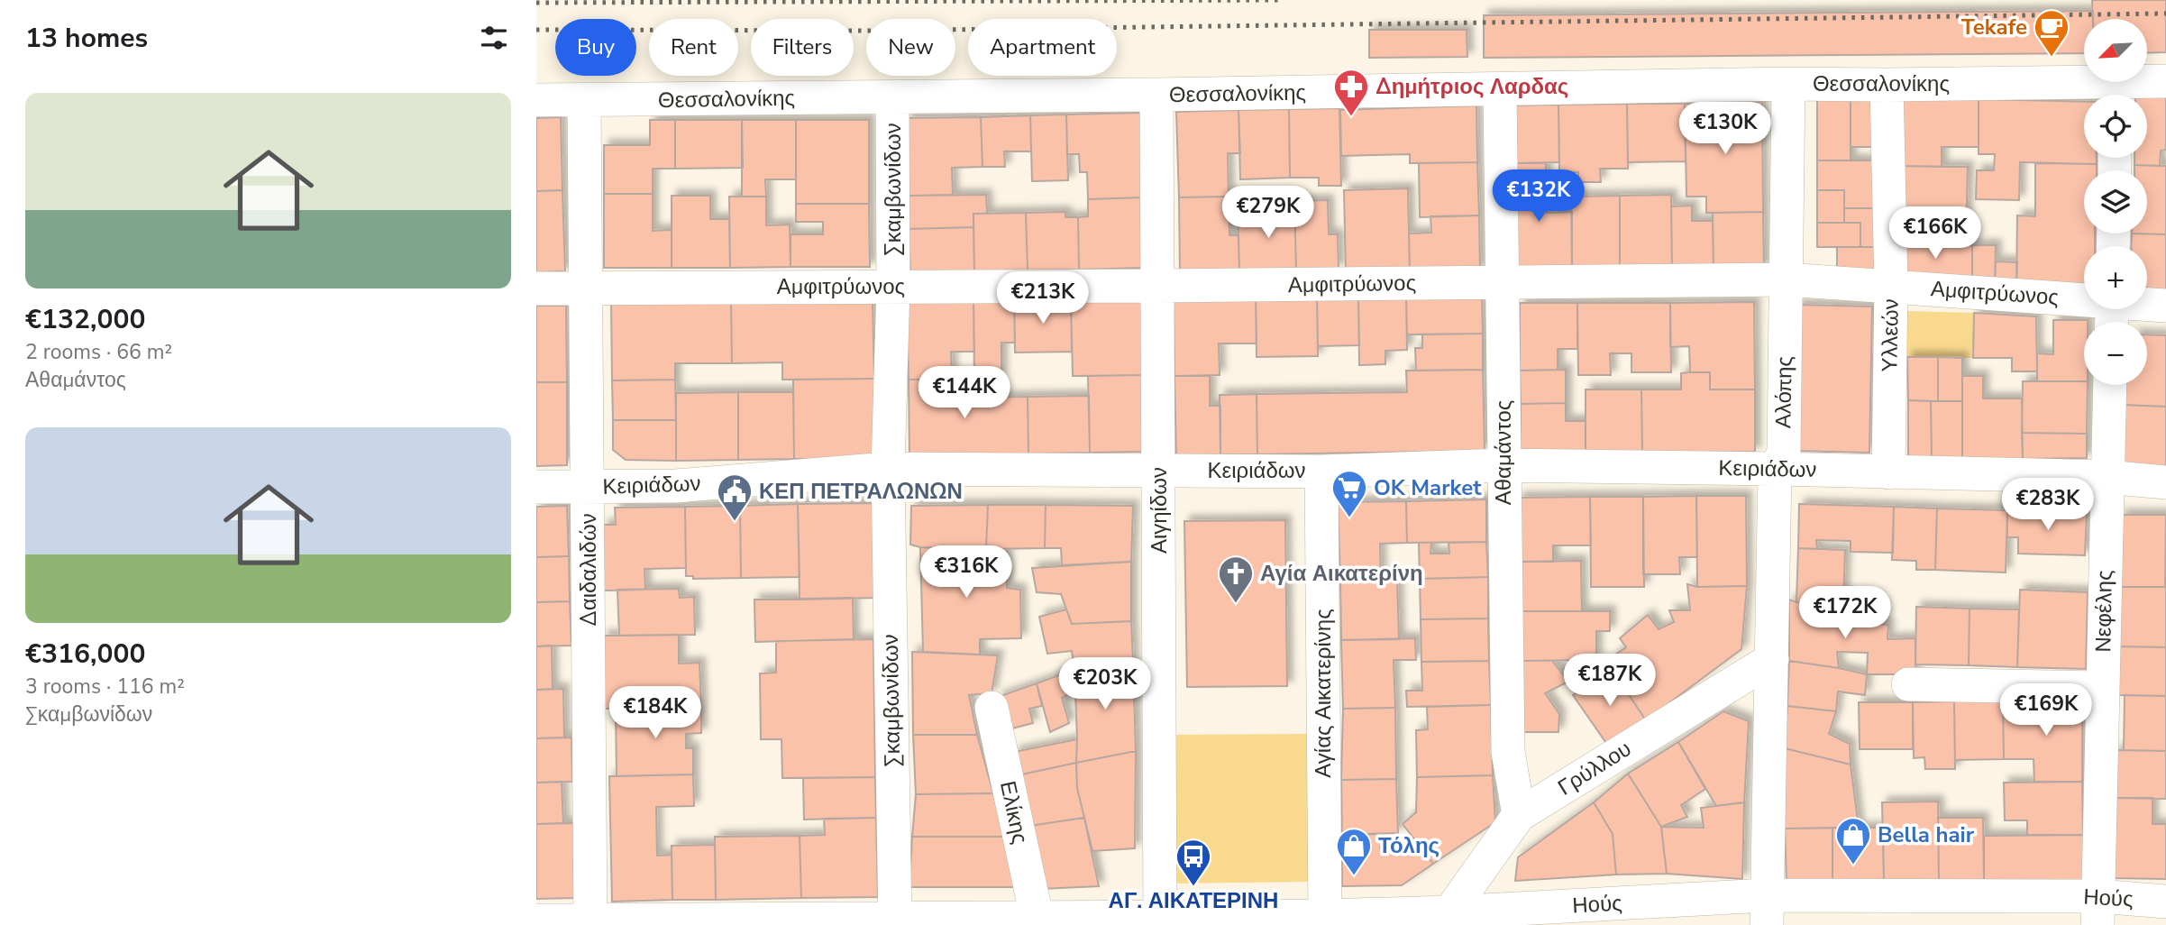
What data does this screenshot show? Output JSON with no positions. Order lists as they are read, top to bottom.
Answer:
{
  "streets": {
    "street": [
      "Θεσσαλονίκης",
      "Σκαμβωνίδων",
      "Αμφιτρύωνος",
      "Υλλεών",
      "Αλόπης",
      "Αθαμάντος",
      "Κειριάδων",
      "Αιγηίδων",
      "Δαιδαλιδών",
      "Νεφέλης",
      "Αγίας Αικατερίνης",
      "Γρύλλου",
      "Ελίκης",
      "Ηούς"
    ]
  },
  "crossings": [
    ["Θεσσαλονίκης", "Σκαμβωνίδων"],
    ["Θεσσαλονίκης", "Υλλεών"],
    ["Θεσσαλονίκης", "Αλόπης"],
    ["Θεσσαλονίκης", "Αθαμάντος"],
    ["Θεσσαλονίκης", "Αιγηίδων"],
    ["Θεσσαλονίκης", "Δαιδαλιδών"],
    ["Σκαμβωνίδων", "Αμφιτρύωνος"],
    ["Σκαμβωνίδων", "Κειριάδων"],
    ["Σκαμβωνίδων", "Ηούς"],
    ["Αμφιτρύωνος", "Υλλεών"],
    ["Αμφιτρύωνος", "Αλόπης"],
    ["Αμφιτρύωνος", "Αθαμάντος"],
    ["Αμφιτρύωνος", "Αιγηίδων"],
    ["Αμφιτρύωνος", "Δαιδαλιδών"],
    ["Υλλεών", "Κειριάδων"],
    ["Αλόπης", "Κειριάδων"],
    ["Αλόπης", "Γρύλλου"],
    ["Αλόπης", "Ηούς"],
    ["Αθαμάντος", "Κειριάδων"],
    ["Αθαμάντος", "Γρύλλου"],
    ["Κειριάδων", "Αιγηίδων"],
    ["Κειριάδων", "Δαιδαλιδών"],
    ["Κειριάδων", "Νεφέλης"],
    ["Κειριάδων", "Αγίας Αικατερίνης"],
    ["Αιγηίδων", "Ηούς"],
    ["Δαιδαλιδών", "Ηούς"],
    ["Νεφέλης", "Ηούς"],
    ["Αγίας Αικατερίνης", "Ηούς"],
    ["Γρύλλου", "Ηούς"],
    ["Ελίκης", "Ηούς"]
  ],
  "places": {
    "cafe": ["Tekafe"],
    "pharmacy": ["Δημήτριος Λαρδας"],
    "supermarket": ["OK Market"],
    "public building": ["ΚΕΠ ΠΕΤΡΑΛΩΝΩΝ"],
    "church": ["Αγία Αικατερίνη"],
    "shop": ["Bella hair", "Τόλης"],
    "bus stop": ["ΑΓ. ΑΙΚΑΤΕΡΙΝΗ"]
  },
  "north": "bottom left",
  "page": {
    "heading": "13 homes",
    "map_buttons": ["+", "−"],
    "chip": [
      "Buy",
      "Rent",
      "Filters",
      "New",
      "Apartment"
    ],
    "list": [
      {
        "name": "€132,000",
        "note": "2 rooms · 66 m² · Αθαμάντος"
      },
      {
        "name": "€316,000",
        "note": "3 rooms · 116 m² · Σκαμβωνίδων"
      }
    ],
    "price": [
      "€130K",
      "€132K",
      "€279K",
      "€166K",
      "€213K",
      "€144K",
      "€283K",
      "€316K",
      "€172K",
      "€187K",
      "€203K",
      "€169K",
      "€184K"
    ]
  }
}
